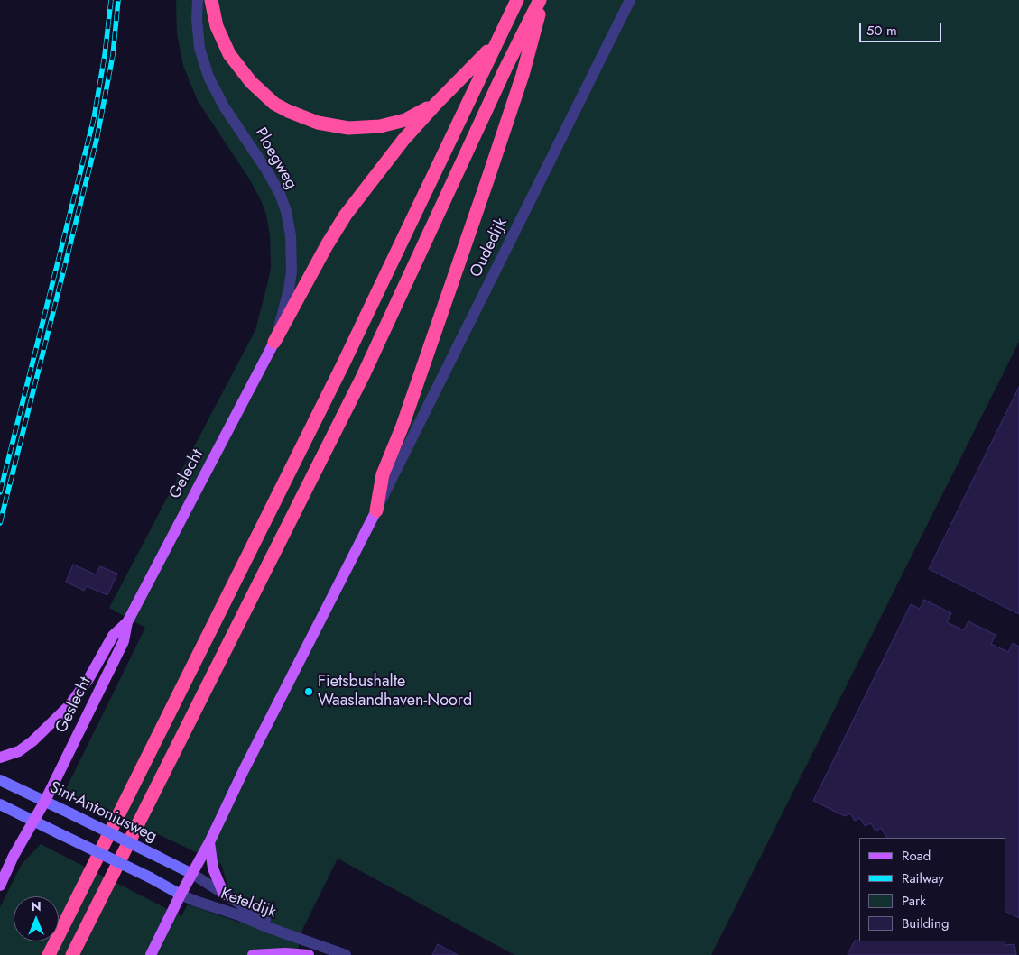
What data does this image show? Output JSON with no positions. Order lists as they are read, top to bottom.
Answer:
{
  "streets": {
    "main road": ["Gelecht", "Geslecht", "Sint-Antoniusweg"],
    "street": ["Ploegweg", "Oudedijk", "Keteldijk"]
  },
  "crossings": [
    ["Ploegweg", "Gelecht"],
    ["Gelecht", "Geslecht"],
    ["Geslecht", "Sint-Antoniusweg"],
    ["Sint-Antoniusweg", "Keteldijk"]
  ],
  "places": ["Fietsbushalte Waaslandhaven-Noord"],
  "legend": [
    "Road",
    "Railway",
    "Park",
    "Building"
  ],
  "scale_bar": "50 m",
  "north": "top"
}
